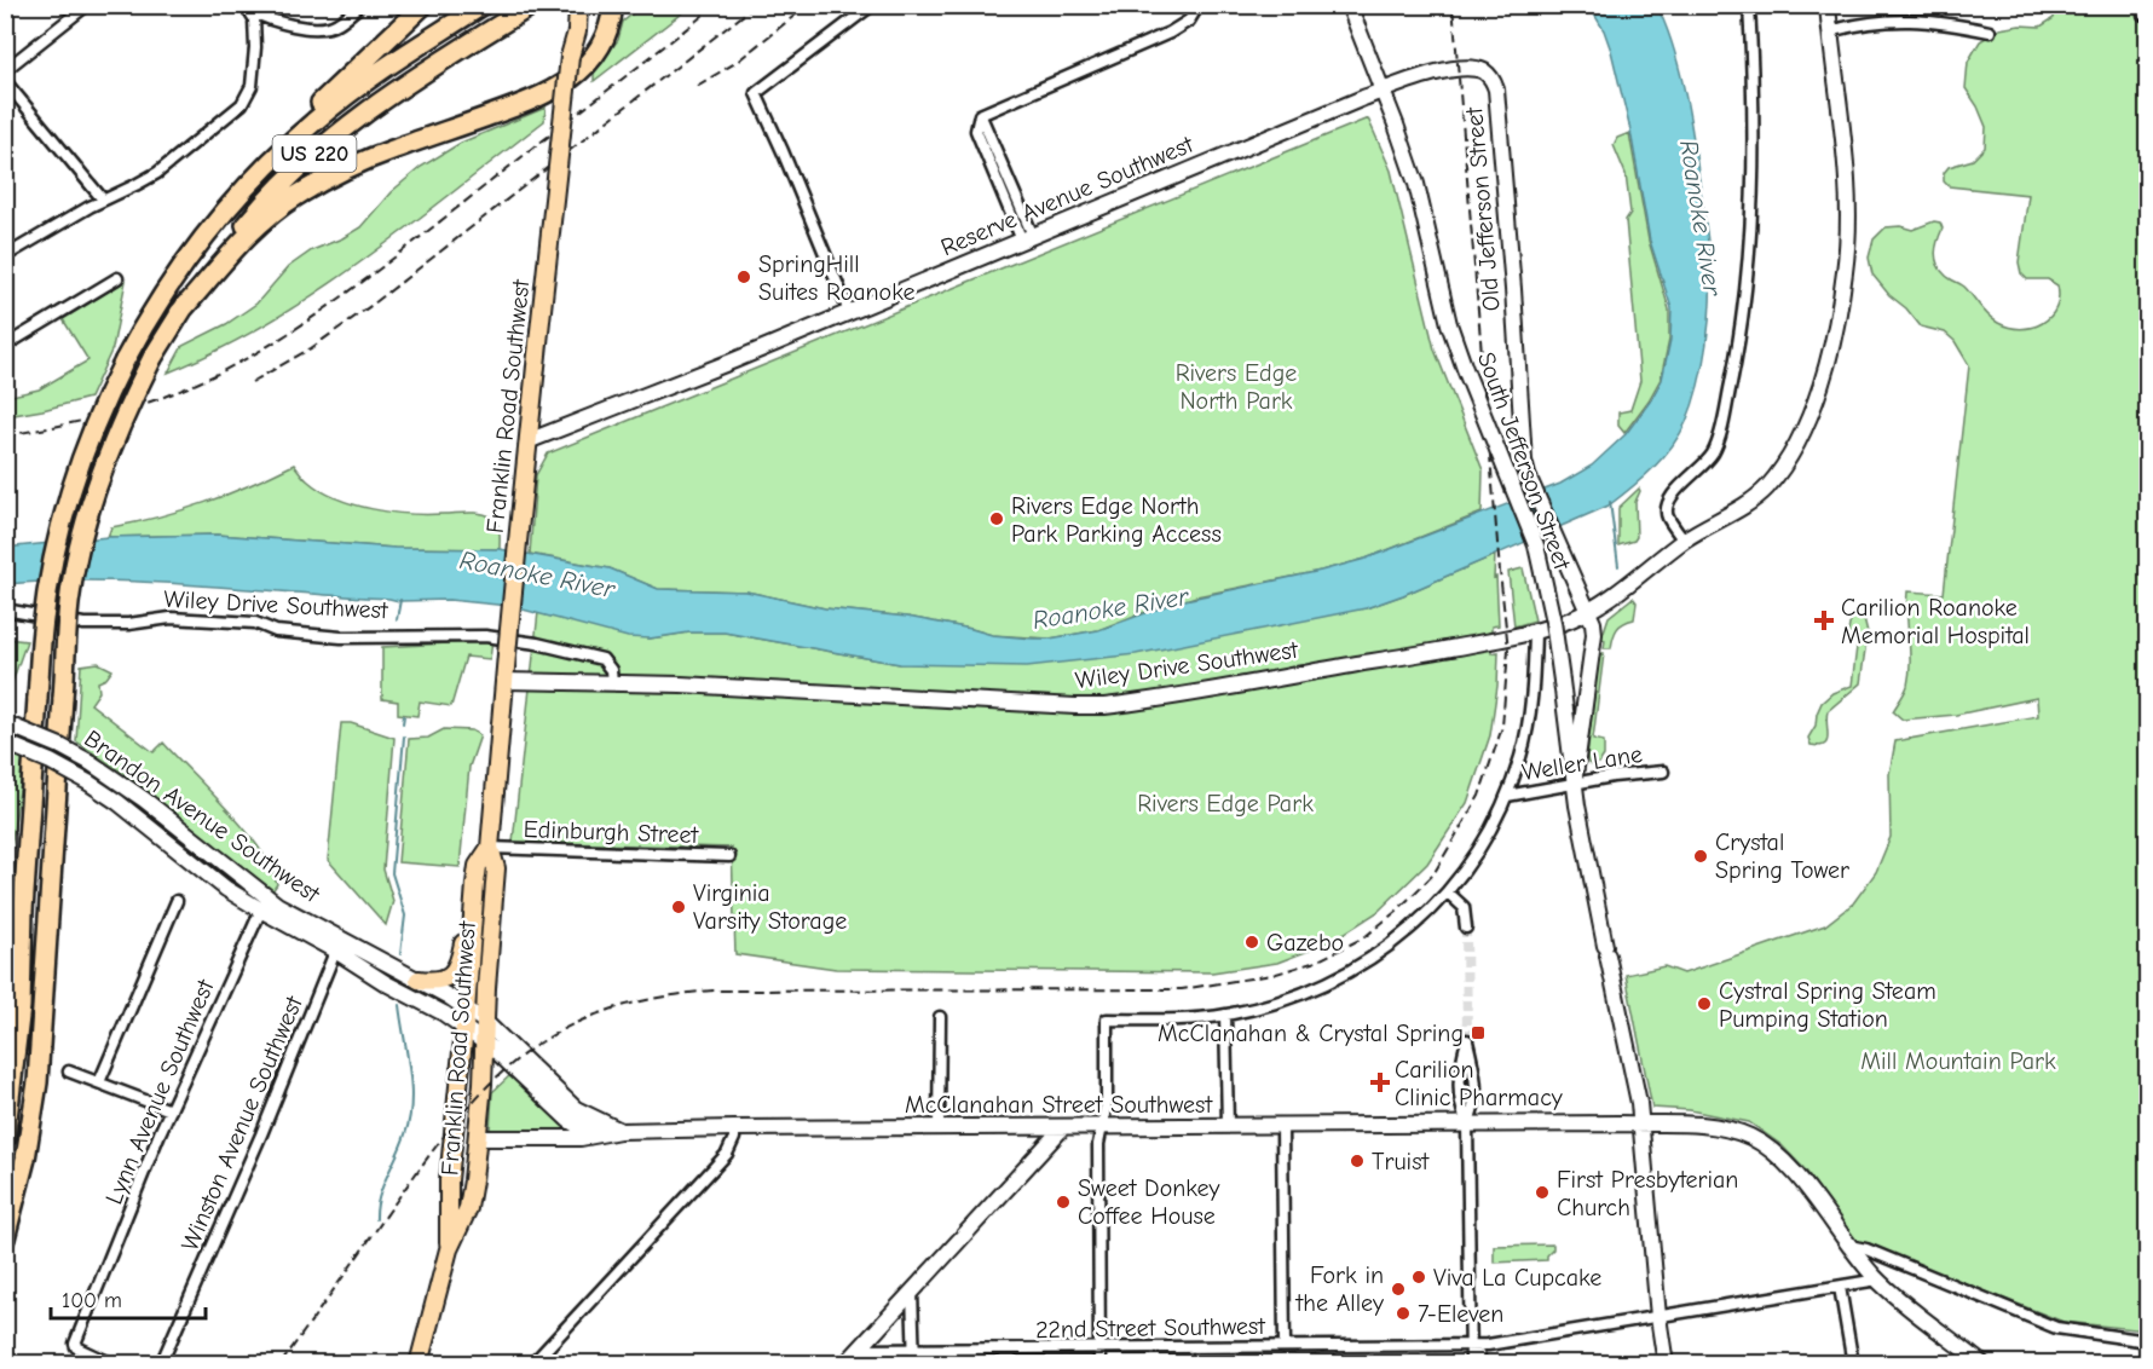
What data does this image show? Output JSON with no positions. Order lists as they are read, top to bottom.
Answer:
{
  "streets": {
    "highway": ["US 220"],
    "main road": [
      "Reserve Avenue Southwest",
      "Old Jefferson Street",
      "Franklin Road Southwest",
      "South Jefferson Street",
      "Wiley Drive Southwest",
      "Brandon Avenue Southwest",
      "McClanahan Street Southwest"
    ],
    "street": [
      "Weller Lane",
      "Edinburgh Street",
      "Lynn Avenue Southwest",
      "Winston Avenue Southwest",
      "22nd Street Southwest"
    ]
  },
  "crossings": [
    ["Reserve Avenue Southwest", "Old Jefferson Street"],
    ["Reserve Avenue Southwest", "Franklin Road Southwest"],
    ["Reserve Avenue Southwest", "South Jefferson Street"],
    ["Old Jefferson Street", "South Jefferson Street"],
    ["Old Jefferson Street", "Wiley Drive Southwest"],
    ["Old Jefferson Street", "Weller Lane"],
    ["Franklin Road Southwest", "Wiley Drive Southwest"],
    ["Franklin Road Southwest", "Brandon Avenue Southwest"],
    ["Franklin Road Southwest", "Edinburgh Street"],
    ["Franklin Road Southwest", "McClanahan Street Southwest"],
    ["South Jefferson Street", "Weller Lane"],
    ["South Jefferson Street", "McClanahan Street Southwest"],
    ["South Jefferson Street", "22nd Street Southwest"],
    ["Brandon Avenue Southwest", "Lynn Avenue Southwest"],
    ["Brandon Avenue Southwest", "McClanahan Street Southwest"],
    ["Brandon Avenue Southwest", "Winston Avenue Southwest"],
    ["McClanahan Street Southwest", "22nd Street Southwest"]
  ],
  "water": ["Roanoke River"],
  "parks": ["Rivers Edge North Park", "Rivers Edge Park", "Mill Mountain Park"],
  "places": {
    "other": [
      "SpringHill Suites Roanoke",
      "Rivers Edge North Park Parking Access",
      "Crystal Spring Tower",
      "Virginia Varsity Storage",
      "Gazebo",
      "Cystral Spring Steam Pumping Station",
      "Truist",
      "First Presbyterian Church",
      "Sweet Donkey Coffee House",
      "Viva La Cupcake",
      "Fork in the Alley",
      "7-Eleven"
    ],
    "health": ["Carilion Roanoke Memorial Hospital", "Carilion Clinic Pharmacy"],
    "transit": ["McClanahan & Crystal Spring"]
  },
  "scale_bar": "100 m"
}
